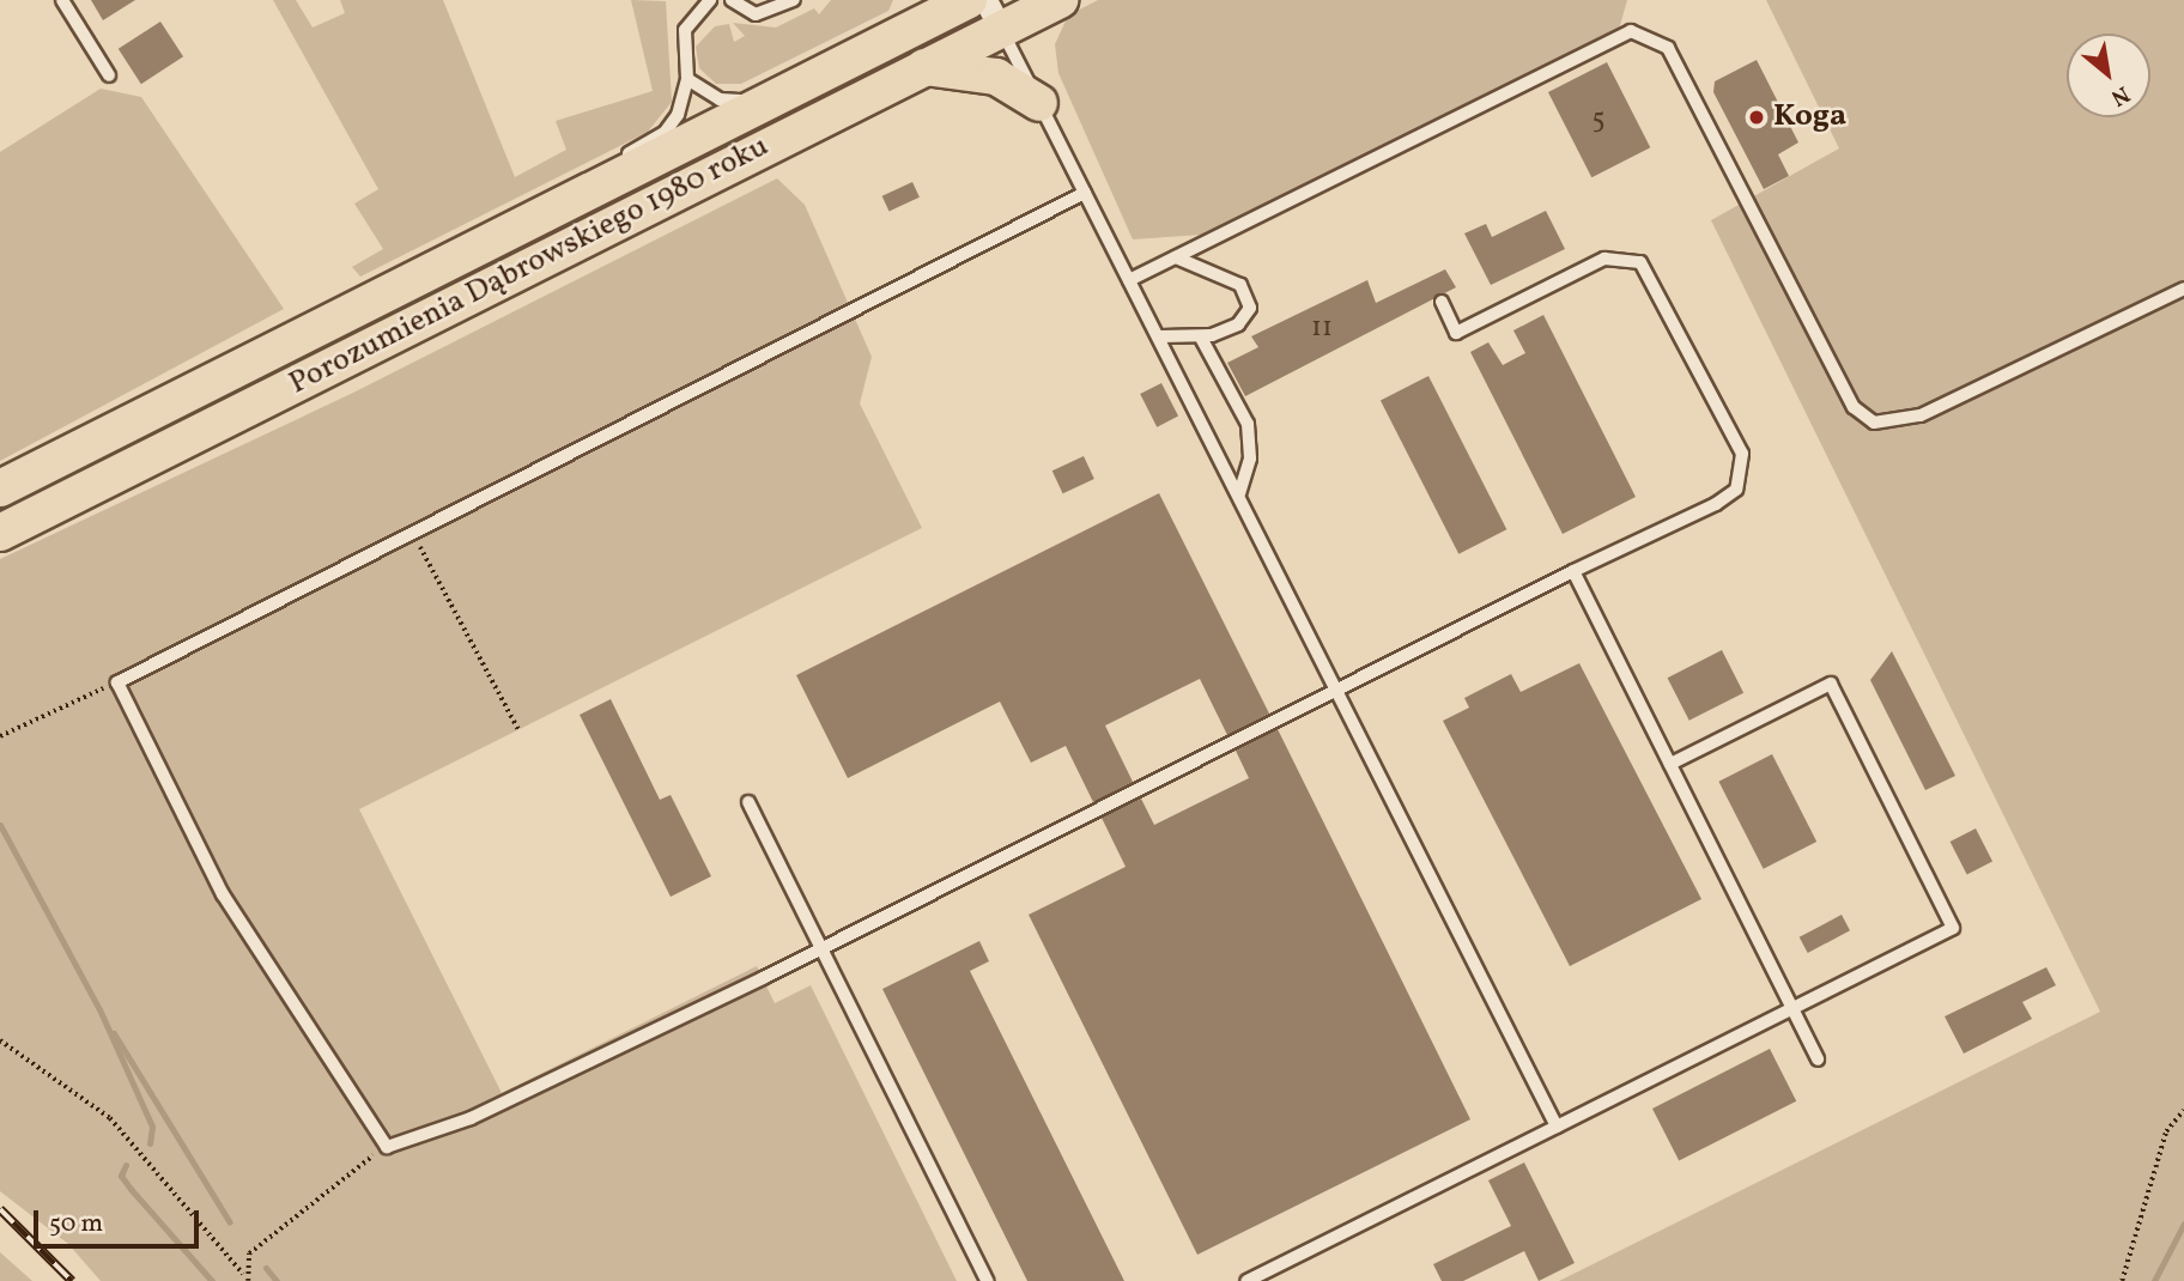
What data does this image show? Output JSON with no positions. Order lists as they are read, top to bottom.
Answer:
{
  "streets": {
    "main road": ["Porozumienia Dąbrowskiego 1980 roku"]
  },
  "places": ["Koga"],
  "house_numbers": ["5", "11"],
  "scale_bar": "50 m",
  "north": "bottom right"
}
